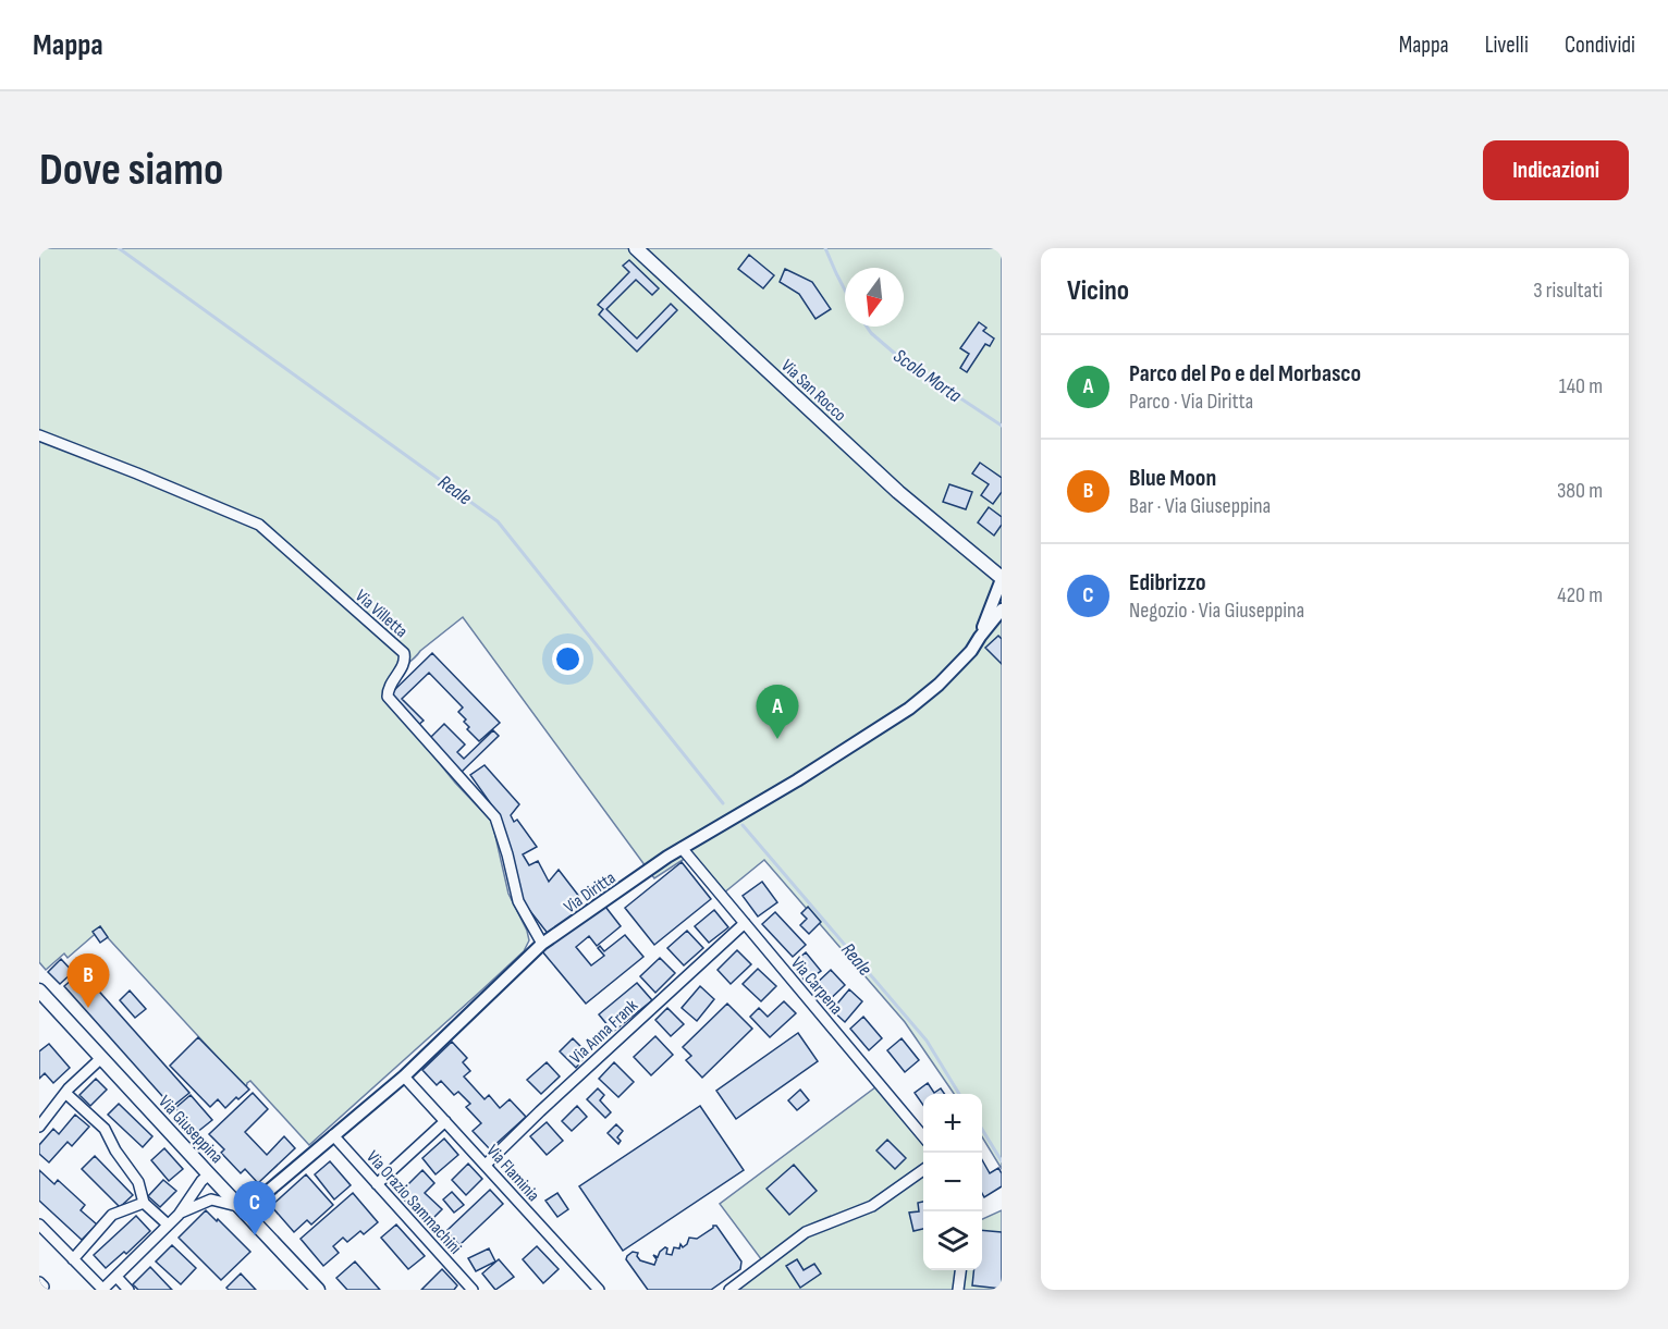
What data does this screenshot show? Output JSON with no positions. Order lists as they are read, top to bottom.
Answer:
{
  "streets": {
    "main road": ["Via San Rocco", "Via Giuseppina"],
    "street": [
      "Via Villetta",
      "Via Diritta",
      "Via Carpena",
      "Via Anna Frank",
      "Via Flaminia",
      "Via Orazio Sammachini"
    ]
  },
  "crossings": [
    ["Via San Rocco", "Via Diritta"],
    ["Via Villetta", "Via Diritta"],
    ["Via Diritta", "Via Carpena"],
    ["Via Diritta", "Via Giuseppina"],
    ["Via Diritta", "Via Flaminia"],
    ["Via Diritta", "Via Orazio Sammachini"],
    ["Via Carpena", "Via Anna Frank"],
    ["Via Anna Frank", "Via Flaminia"]
  ],
  "water": ["Scolo Morta", "Reale"],
  "north": "bottom",
  "page": {
    "header": "Mappa",
    "nav": ["Mappa", "Livelli", "Condividi"],
    "buttons": "Indicazioni",
    "title": "Dove siamo",
    "heading": ["Vicino", "3 risultati"],
    "list": [
      {
        "mark": "A",
        "name": "Parco del Po e del Morbasco",
        "note": "Parco · Via Diritta",
        "value": "140 m"
      },
      {
        "mark": "B",
        "name": "Blue Moon",
        "note": "Bar · Via Giuseppina",
        "value": "380 m"
      },
      {
        "mark": "C",
        "name": "Edibrizzo",
        "note": "Negozio · Via Giuseppina",
        "value": "420 m"
      }
    ],
    "pins": ["A", "B", "C"],
    "map_buttons": ["+", "−"]
  }
}
